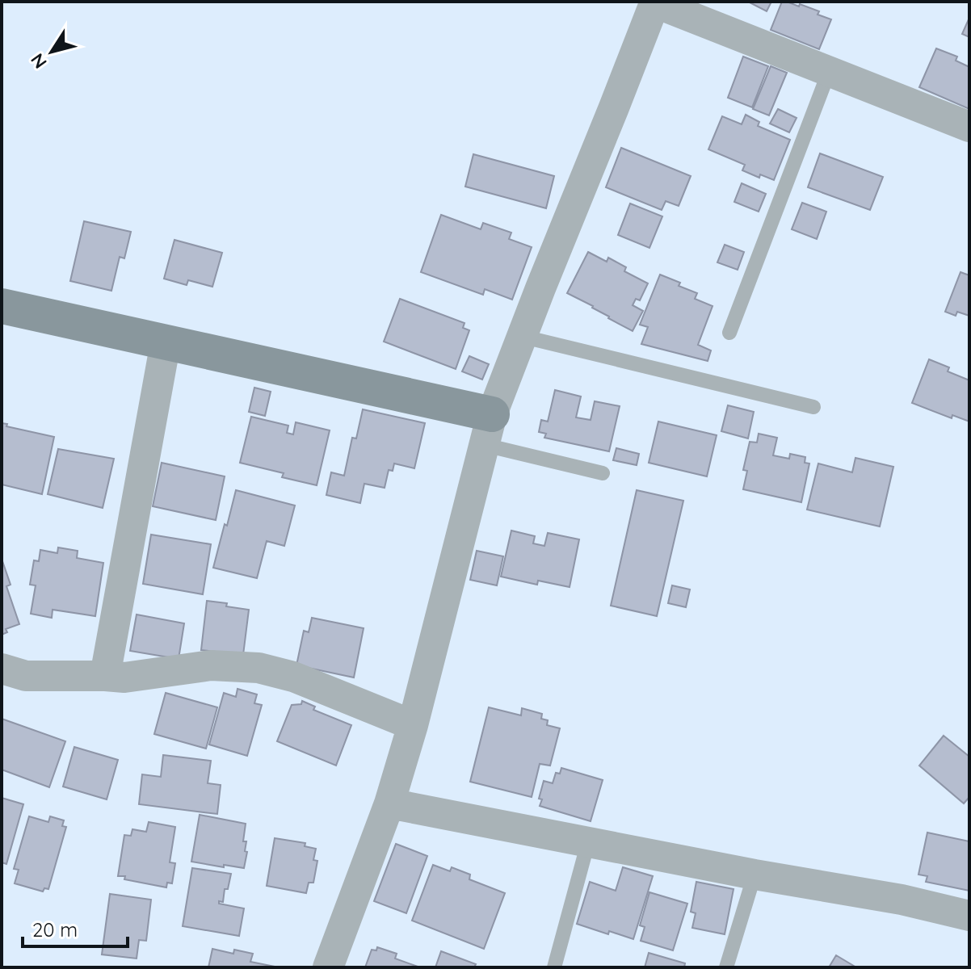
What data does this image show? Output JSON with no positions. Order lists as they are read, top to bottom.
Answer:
{
  "scale_bar": "20 m",
  "north": "bottom left"
}
